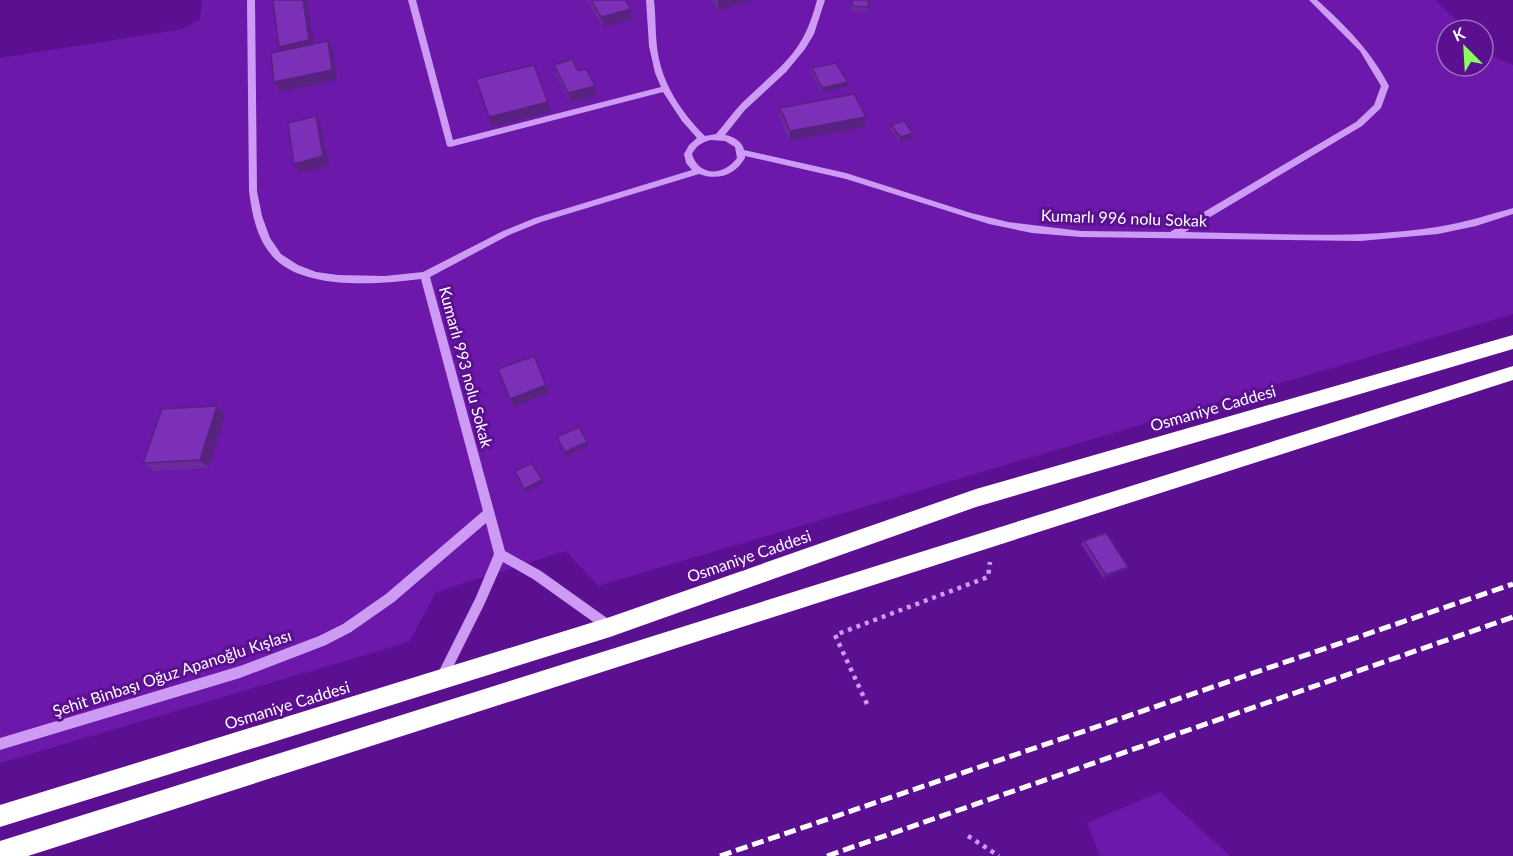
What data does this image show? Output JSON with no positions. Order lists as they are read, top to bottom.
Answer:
{
  "streets": {
    "highway": ["Osmaniye Caddesi"],
    "street": ["Kumarlı 996 nolu Sokak", "Kumarlı 993 nolu Sokak", "Şehit Binbaşı Oğuz Apanoğlu Kışlası"]
  },
  "crossings": [
    ["Kumarlı 993 nolu Sokak", "Şehit Binbaşı Oğuz Apanoğlu Kışlası"]
  ],
  "north": "top left"
}
